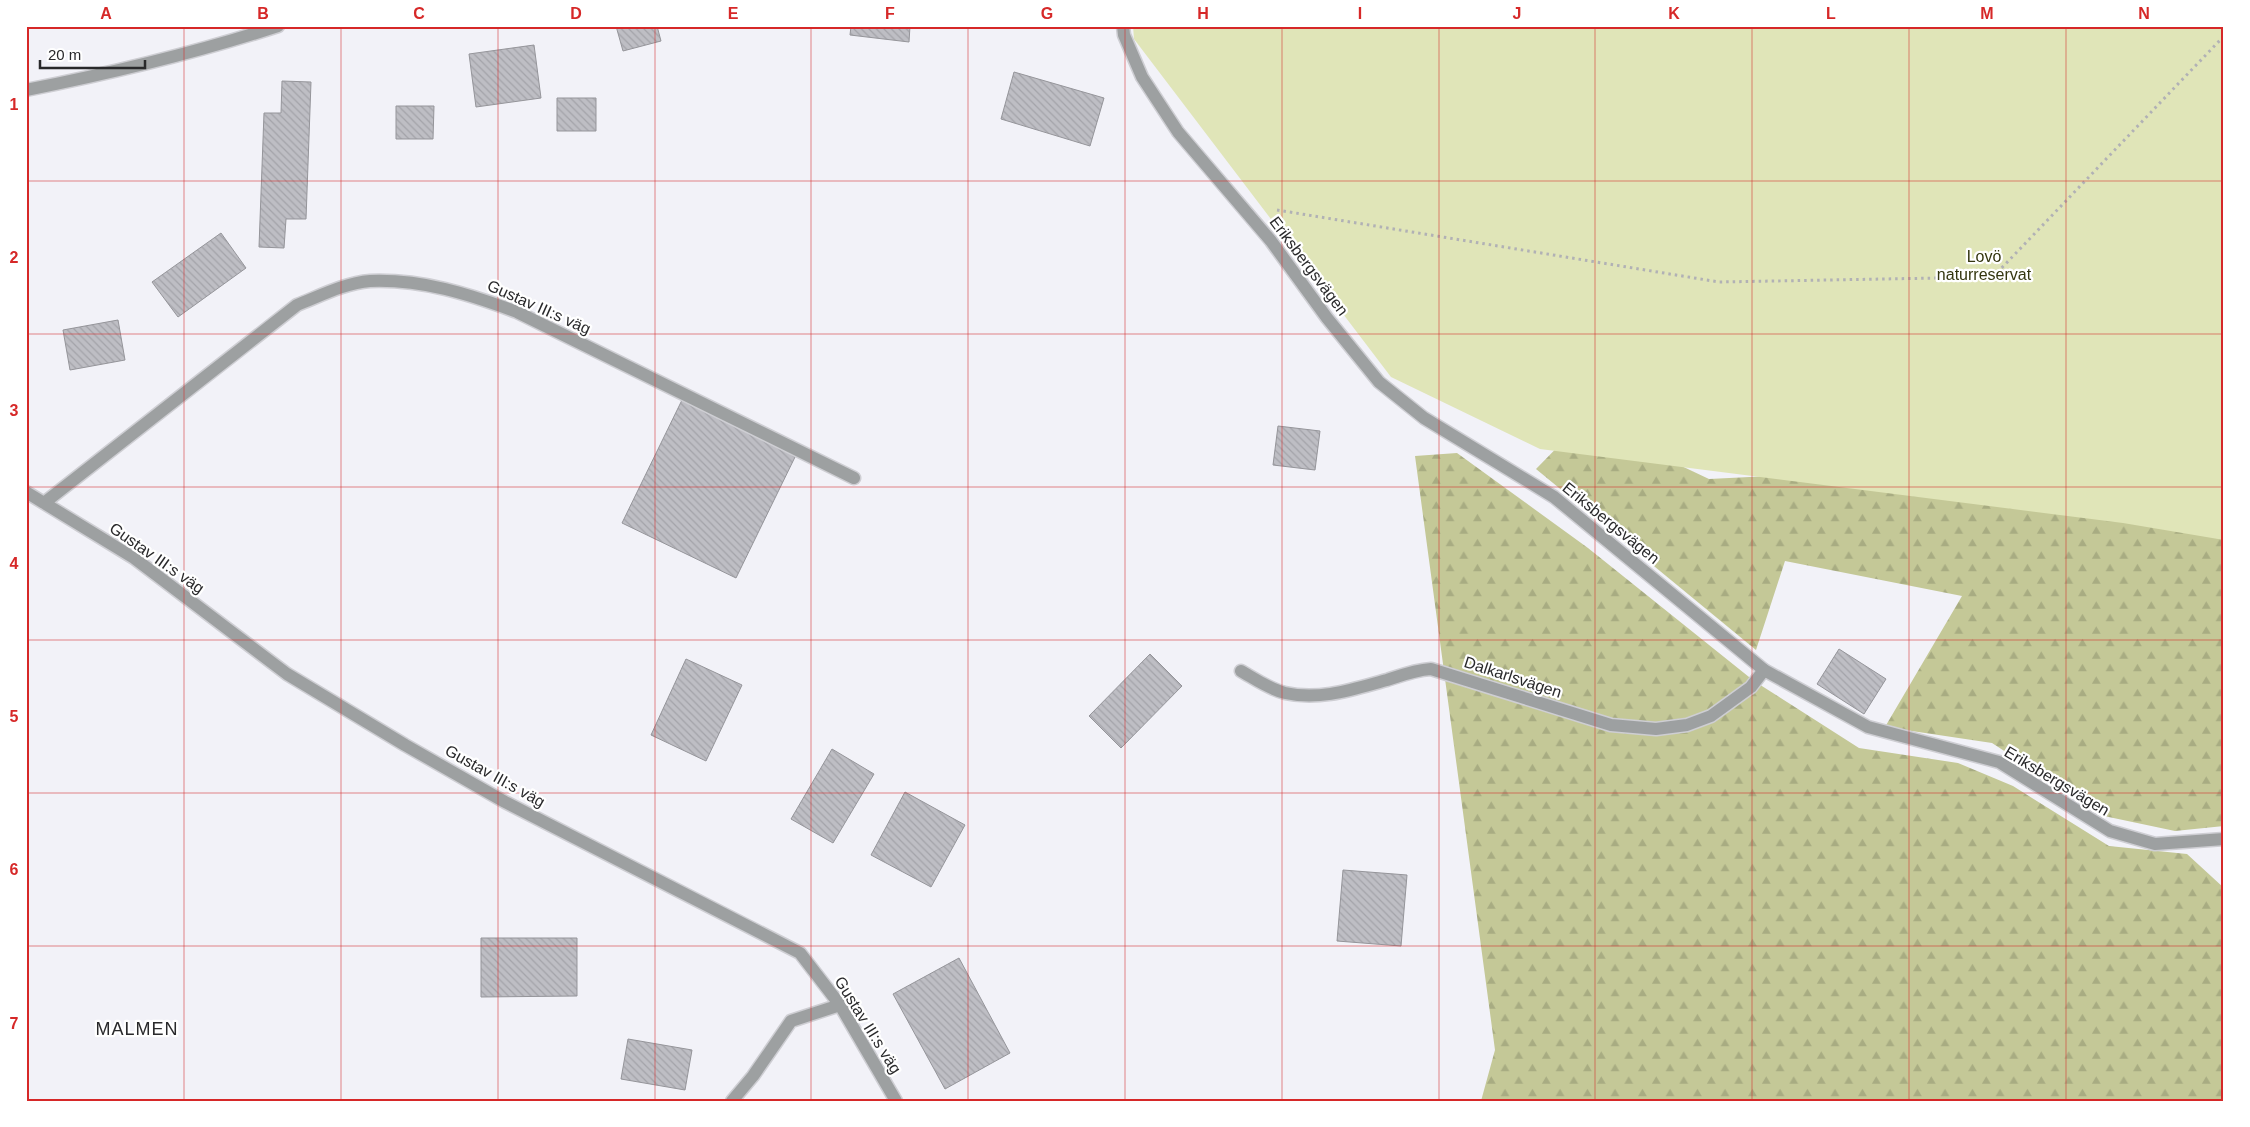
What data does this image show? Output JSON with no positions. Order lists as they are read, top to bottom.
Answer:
{
  "streets": {
    "street": ["Eriksbergsvägen", "Gustav III:s väg", "Dalkarlsvägen"]
  },
  "crossings": [
    ["Eriksbergsvägen", "Dalkarlsvägen"]
  ],
  "districts": ["MALMEN"],
  "parks": ["Lovö naturreservat"],
  "scale_bar": "20 m",
  "grid": {
    "columns": [
      "A",
      "B",
      "C",
      "D",
      "E",
      "F",
      "G",
      "H",
      "I",
      "J",
      "K",
      "L",
      "M",
      "N"
    ],
    "rows": [
      "1",
      "2",
      "3",
      "4",
      "5",
      "6",
      "7"
    ]
  }
}
